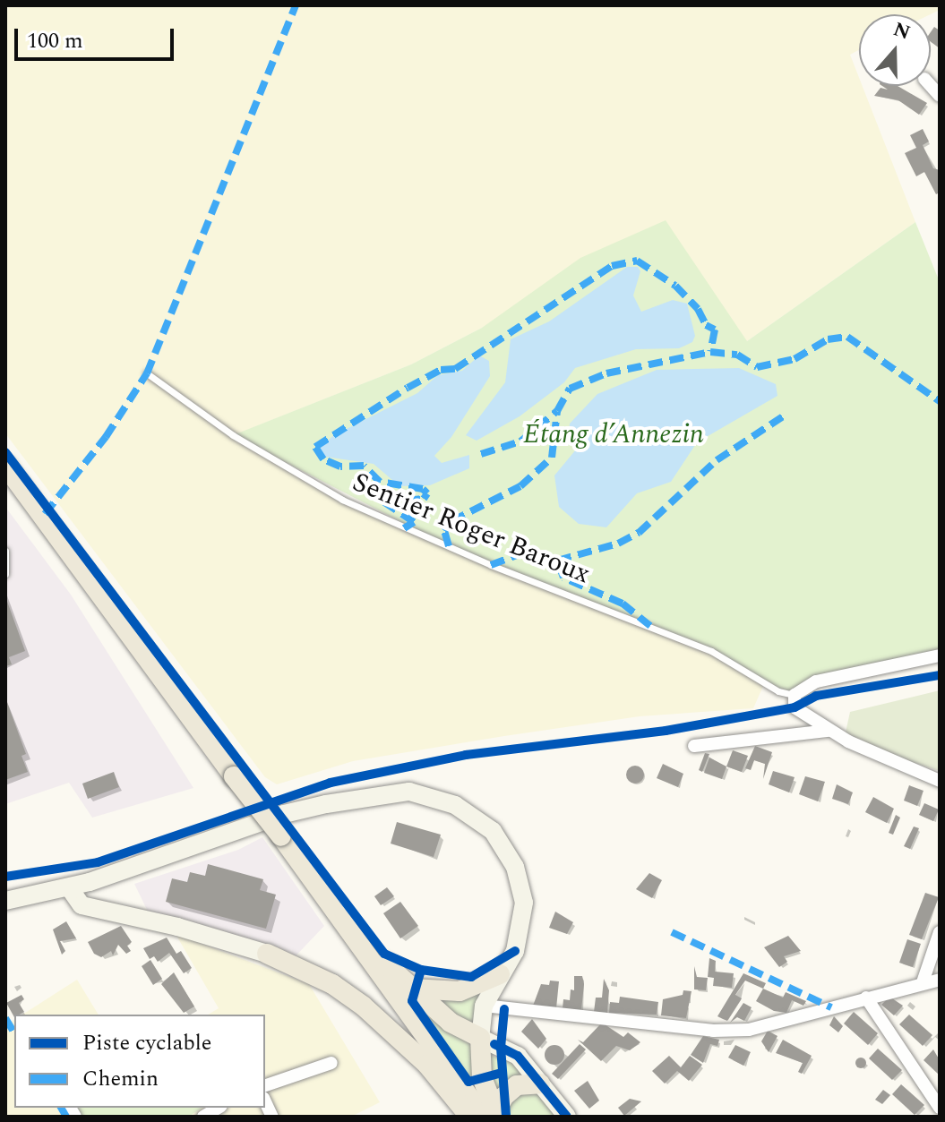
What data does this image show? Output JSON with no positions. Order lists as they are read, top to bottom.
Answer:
{
  "streets": {
    "lane": ["Sentier Roger Baroux"]
  },
  "parks": ["Étang d’Annezin"],
  "legend": ["Piste cyclable", "Chemin"],
  "scale_bar": "100 m",
  "north": "top"
}
